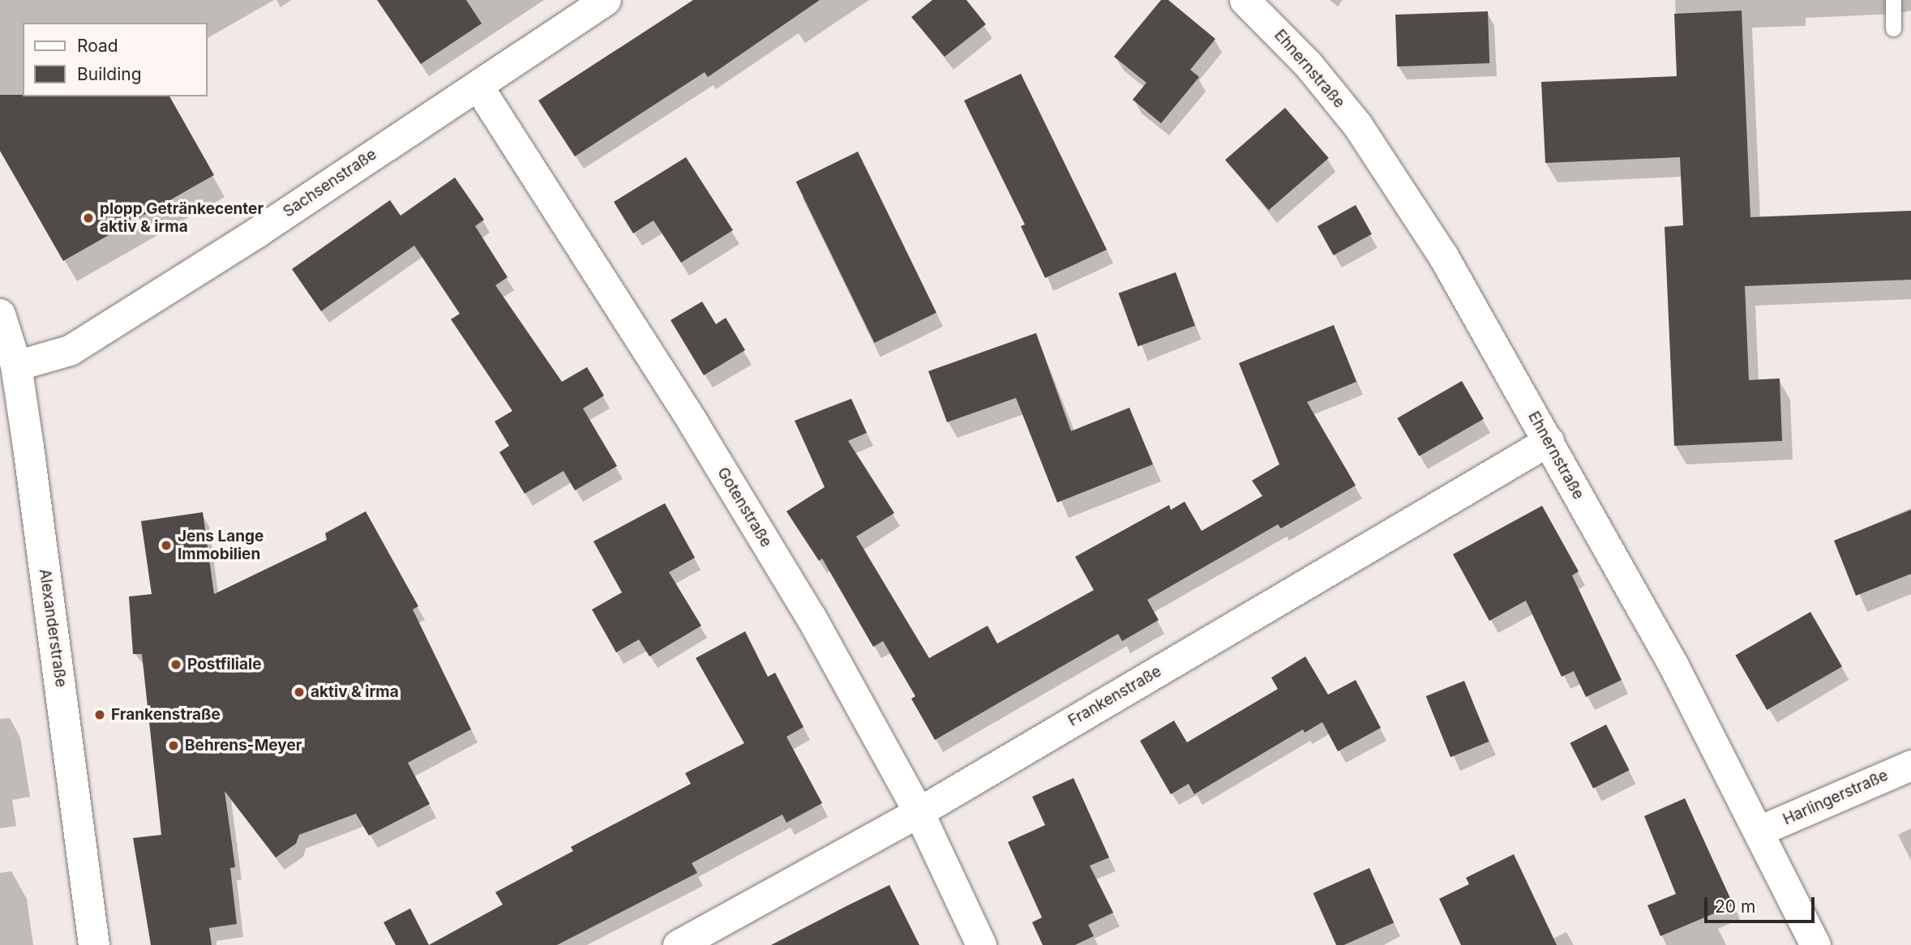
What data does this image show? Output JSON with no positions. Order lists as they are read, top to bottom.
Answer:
{
  "streets": {
    "street": [
      "Ehnernstraße",
      "Sachsenstraße",
      "Gotenstraße",
      "Alexanderstraße",
      "Frankenstraße",
      "Harlingerstraße"
    ]
  },
  "crossings": [
    ["Ehnernstraße", "Frankenstraße"],
    ["Ehnernstraße", "Harlingerstraße"],
    ["Sachsenstraße", "Gotenstraße"],
    ["Sachsenstraße", "Alexanderstraße"],
    ["Gotenstraße", "Frankenstraße"]
  ],
  "places": [
    "plopp Getränkecenter aktiv & irma",
    "Jens Lange Immobilien",
    "Postfiliale",
    "aktiv & irma",
    "Frankenstraße",
    "Behrens-Meyer"
  ],
  "legend": ["Road", "Building"],
  "scale_bar": "20 m"
}
